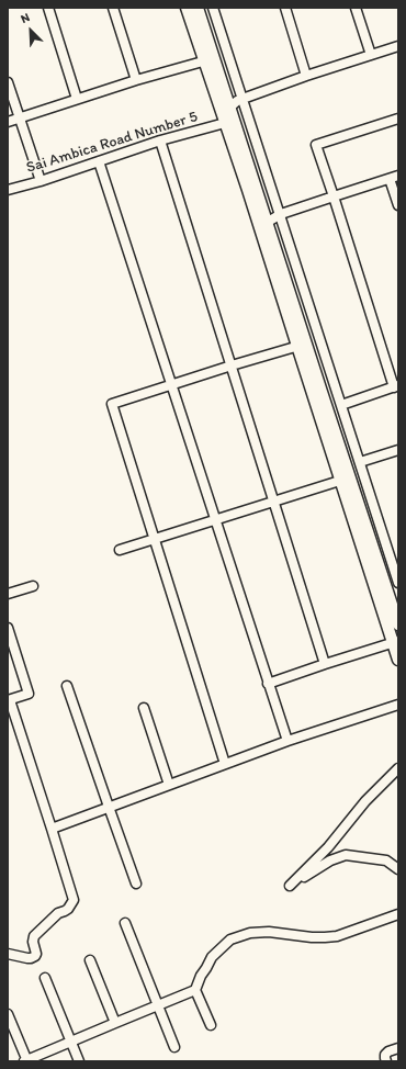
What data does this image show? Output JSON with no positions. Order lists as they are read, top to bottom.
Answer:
{
  "streets": {
    "street": ["Sai Ambica Road Number 5"]
  },
  "north": "top left"
}
